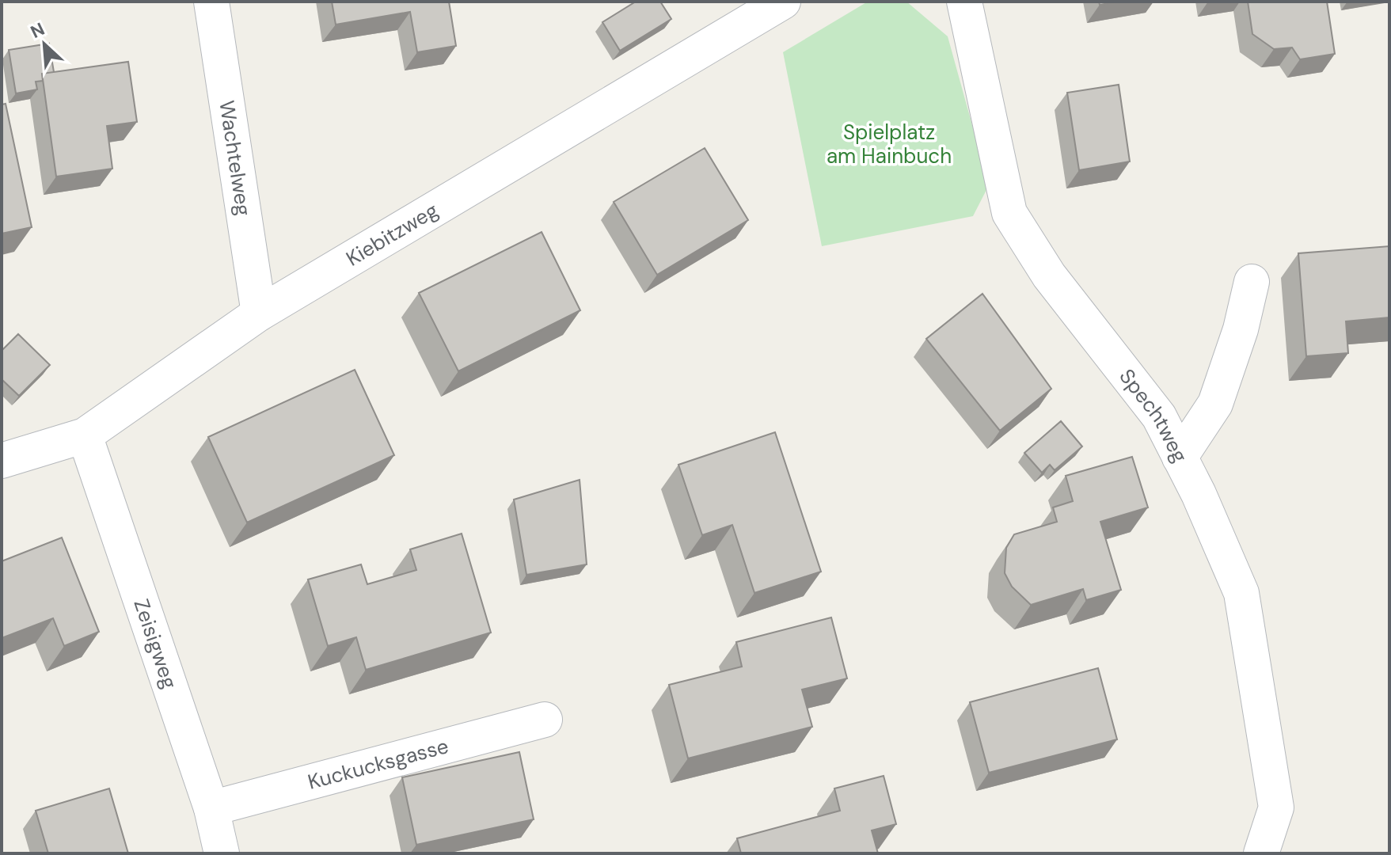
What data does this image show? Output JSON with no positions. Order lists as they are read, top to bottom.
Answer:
{
  "streets": {
    "street": [
      "Wachtelweg",
      "Kiebitzweg",
      "Spechtweg",
      "Zeisigweg",
      "Kuckucksgasse"
    ]
  },
  "crossings": [
    ["Wachtelweg", "Kiebitzweg"],
    ["Kiebitzweg", "Zeisigweg"],
    ["Zeisigweg", "Kuckucksgasse"]
  ],
  "parks": ["Spielplatz am Hainbuch"],
  "north": "top left"
}
